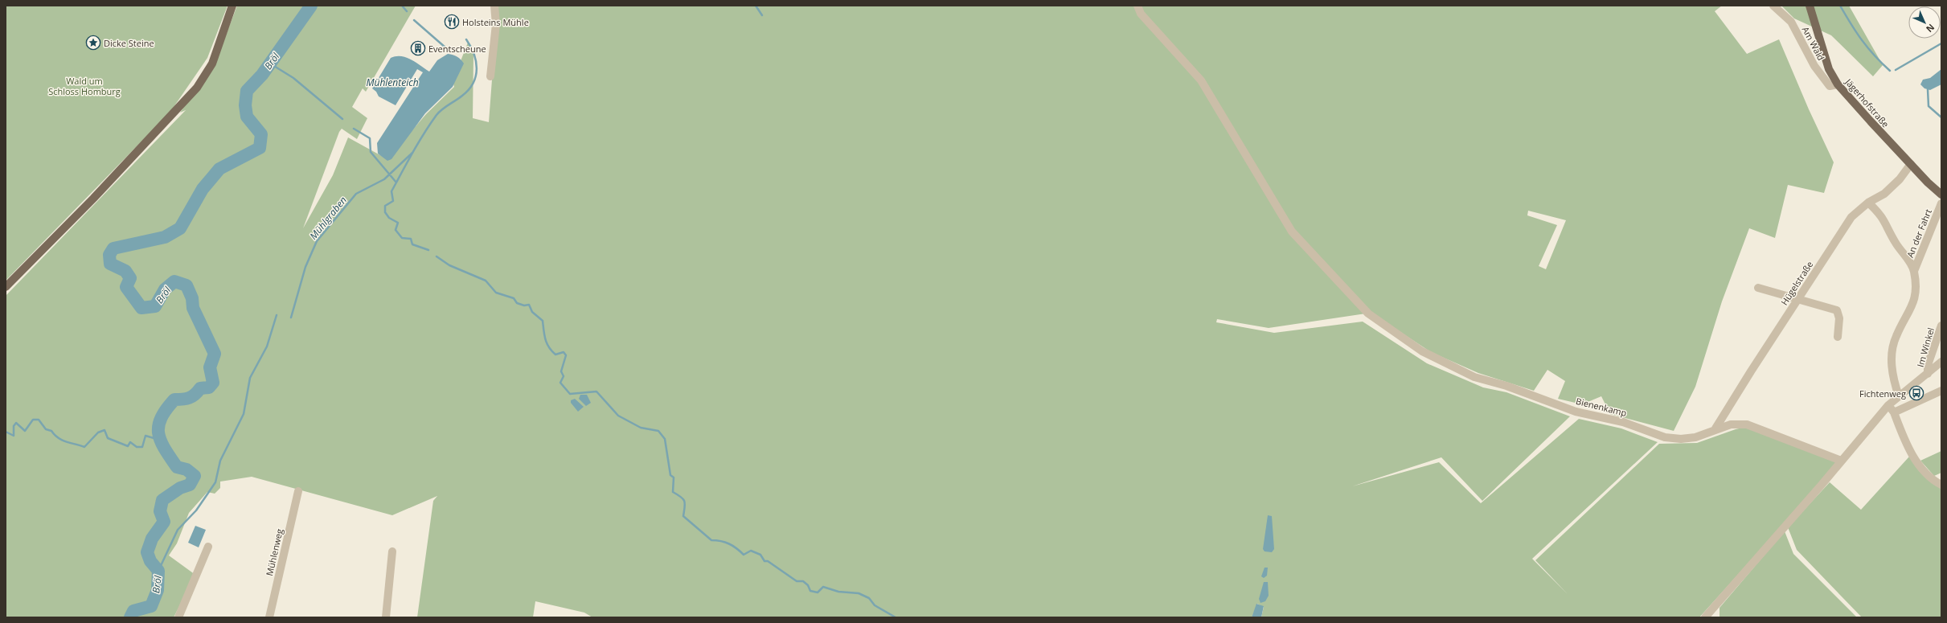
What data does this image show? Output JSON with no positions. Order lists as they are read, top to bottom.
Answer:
{
  "streets": {
    "main road": ["Jägerhofstraße"],
    "street": [
      "Am Wald",
      "An der Fahrt",
      "Hügelstraße",
      "Im Winkel",
      "Bienenkamp",
      "Mühlenweg"
    ]
  },
  "crossings": [
    ["Am Wald", "Jägerhofstraße"],
    ["Jägerhofstraße", "Hügelstraße"],
    ["Hügelstraße", "Bienenkamp"]
  ],
  "water": ["Bröl", "Mühlenteich", "Mühlgraben"],
  "parks": ["Wald um Schloss Homburg"],
  "places": {
    "restaurant": ["Holsteins Mühle"],
    "place": ["Dicke Steine"],
    "building": ["Eventscheune"],
    "bus stop": ["Fichtenweg"]
  },
  "north": "bottom right"
}
